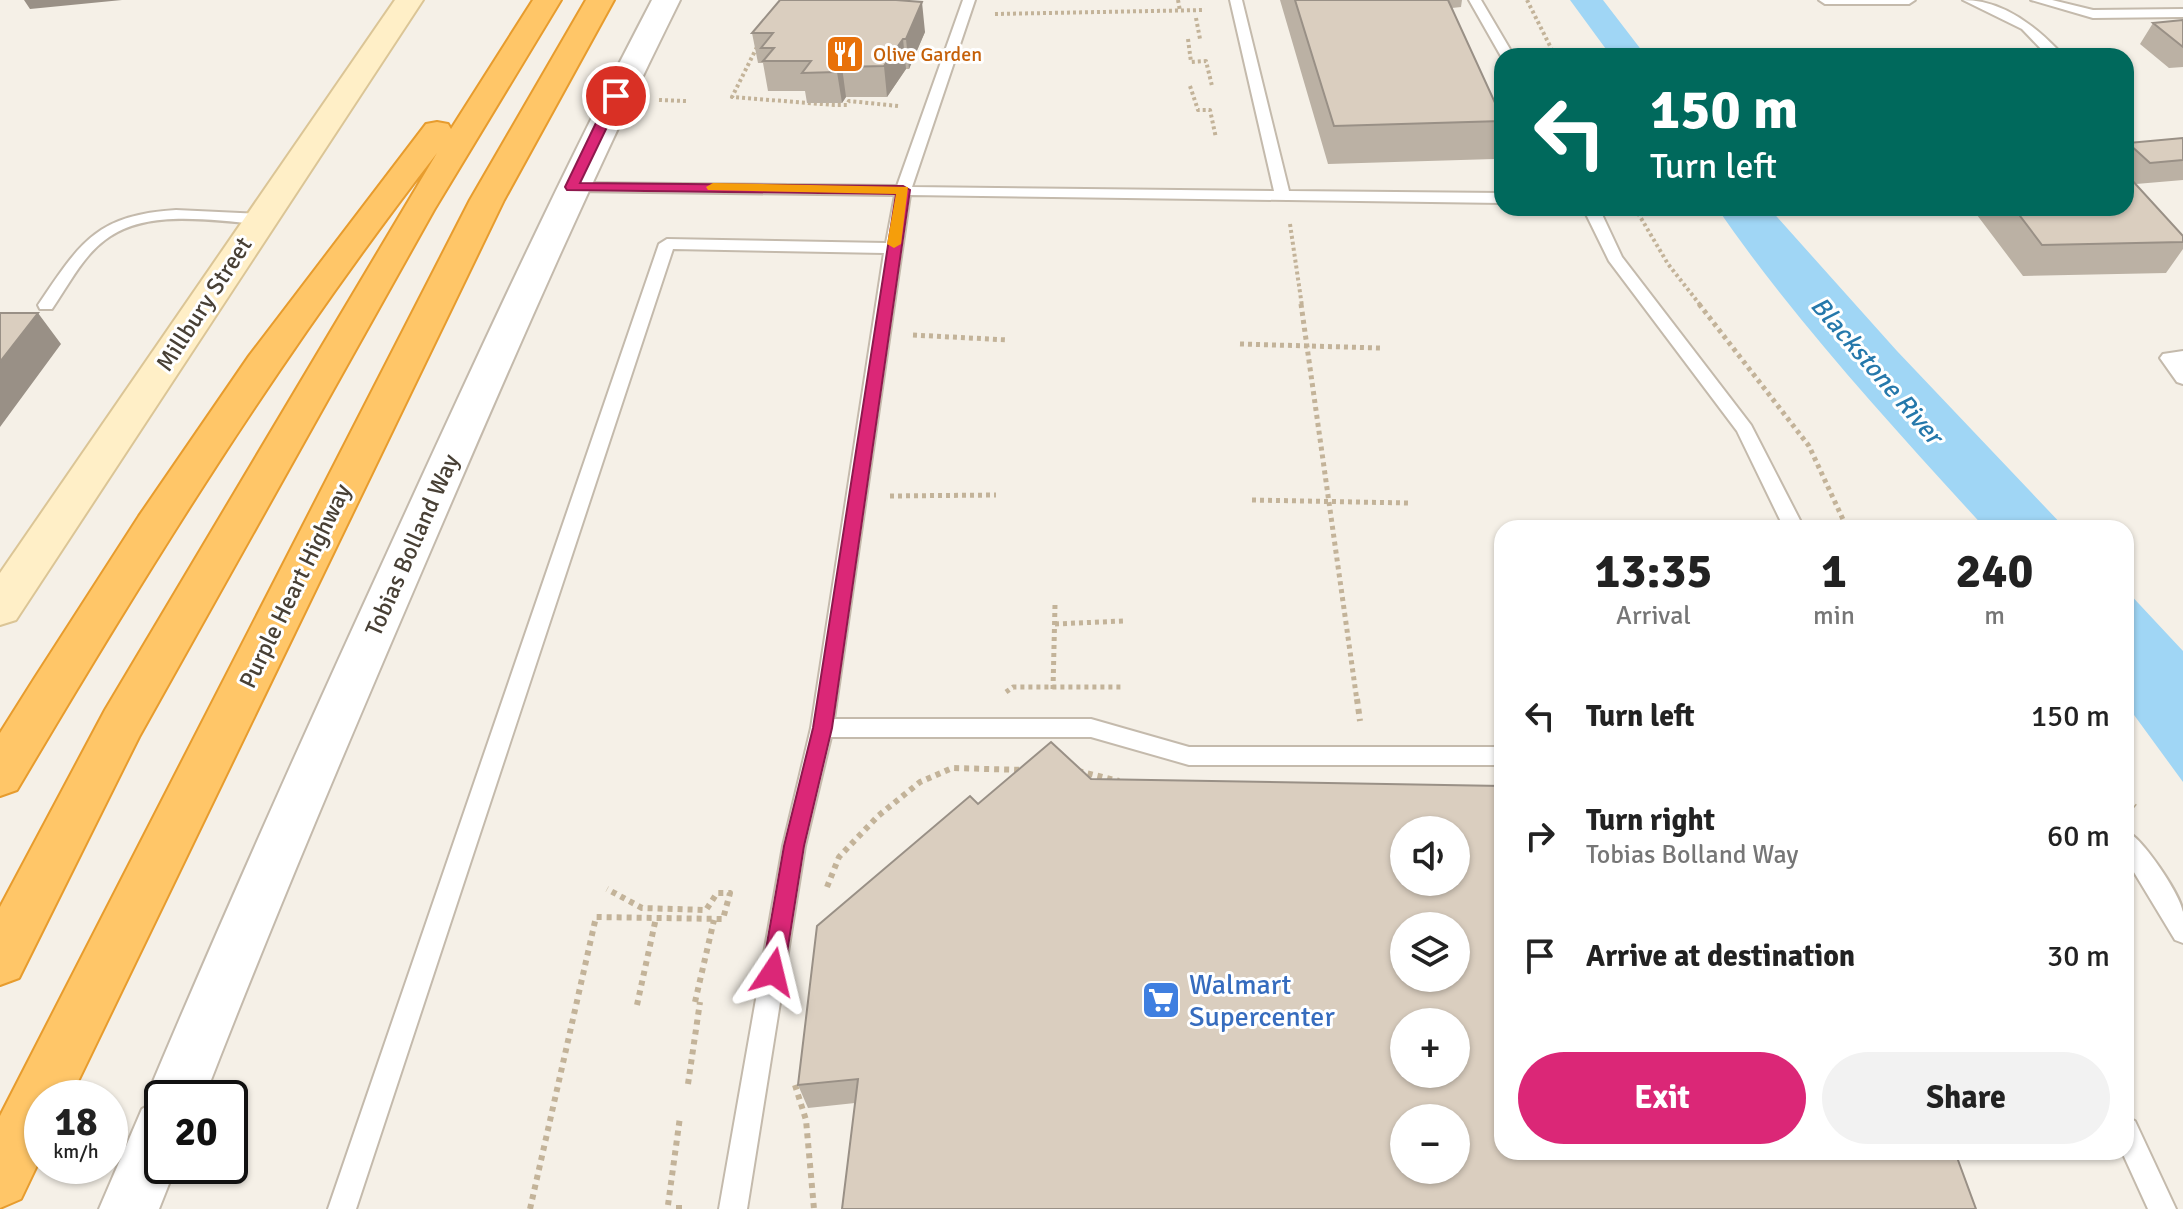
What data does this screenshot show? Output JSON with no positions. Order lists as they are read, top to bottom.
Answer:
{
  "streets": {
    "highway": ["Purple Heart Highway"],
    "main road": ["Millbury Street"],
    "street": ["Tobias Bolland Way"]
  },
  "water": ["Blackstone River"],
  "places": {
    "restaurant": ["Olive Garden"],
    "supermarket": ["Walmart Supercenter"]
  },
  "page": {
    "turn": ["150 m", "Turn left"],
    "eta": [
      "13:35",
      "Arrival",
      "1",
      "min",
      "240",
      "m"
    ],
    "list": [
      {
        "name": "Turn left",
        "value": "150 m"
      },
      {
        "name": "Turn right",
        "note": "Tobias Bolland Way",
        "value": "60 m"
      },
      {
        "name": "Arrive at destination",
        "value": "30 m"
      }
    ],
    "map_buttons": ["+", "−"],
    "buttons": ["Exit", "Share"],
    "speed": "18 km/h",
    "limit": "20"
  }
}
